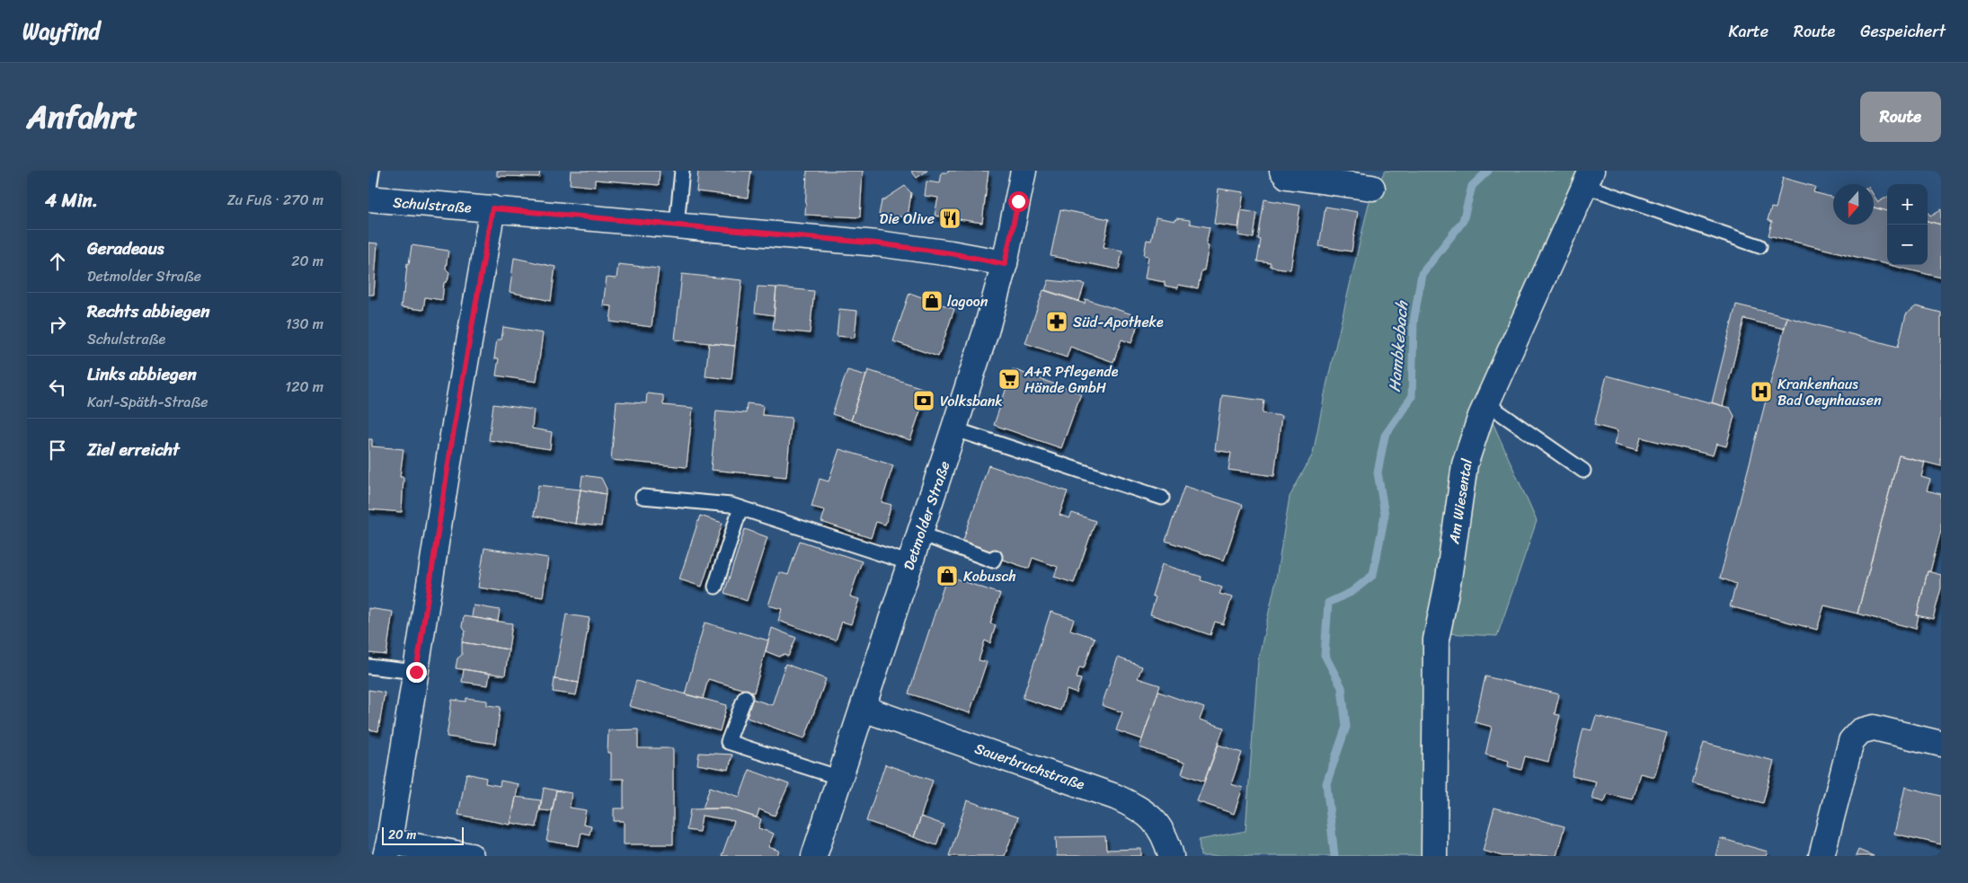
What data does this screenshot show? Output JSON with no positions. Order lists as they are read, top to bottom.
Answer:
{
  "streets": {
    "street": [
      "Schulstraße",
      "Am Wiesental",
      "Detmolder Straße",
      "Sauerbruchstraße"
    ]
  },
  "crossings": [
    ["Schulstraße", "Detmolder Straße"],
    ["Detmolder Straße", "Sauerbruchstraße"]
  ],
  "water": ["Hambkebach"],
  "places": {
    "restaurant": ["Die Olive"],
    "shop": ["lagoon", "Kobusch"],
    "pharmacy": ["Süd-Apotheke"],
    "supermarket": ["A+R Pflegende Hände GmbH"],
    "hospital": ["Krankenhaus Bad Oeynhausen"],
    "bank": ["Volksbank"]
  },
  "scale_bar": "20 m",
  "north": "bottom",
  "page": {
    "header": "Wayfind",
    "nav": ["Karte", "Route", "Gespeichert"],
    "title": "Anfahrt",
    "buttons": "Route",
    "heading": ["4 Min.", "Zu Fuß · 270 m"],
    "map_buttons": ["+", "−"],
    "list": [
      ["Geradeaus", "Detmolder Straße", "20 m"],
      ["Rechts abbiegen", "Schulstraße", "130 m"],
      ["Links abbiegen", "Karl-Späth-Straße", "120 m"],
      "Ziel erreicht"
    ],
    "scale": "20 m"
  }
}
